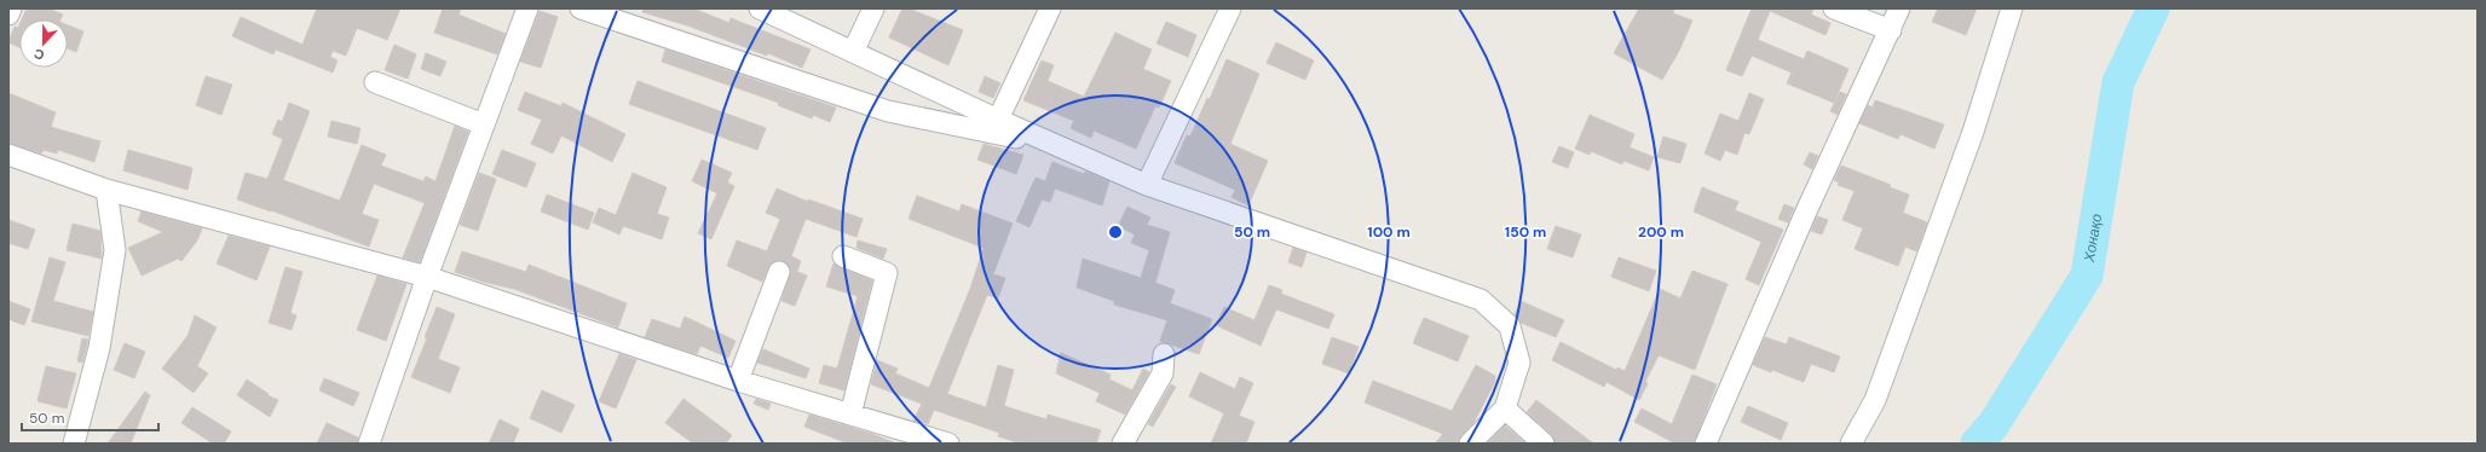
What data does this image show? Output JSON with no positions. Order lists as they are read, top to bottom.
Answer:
{
  "water": ["Хонақо"],
  "scale_bar": "50 m",
  "north": "bottom",
  "rings": [
    "50 m",
    "100 m",
    "150 m",
    "200 m"
  ]
}
